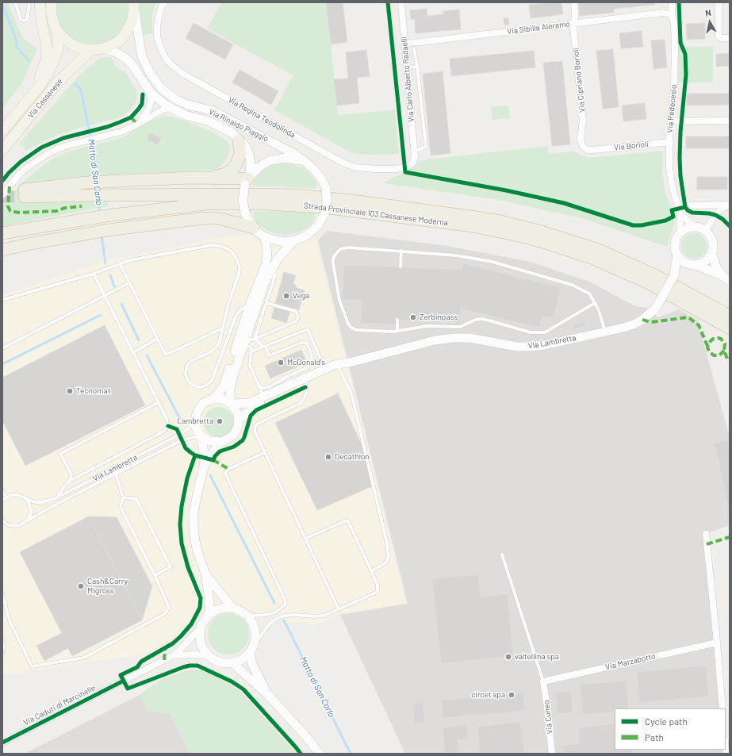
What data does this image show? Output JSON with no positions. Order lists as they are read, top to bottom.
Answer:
{
  "streets": {
    "highway": ["Strada Provinciale 103 Cassanese Moderna"],
    "main road": ["Via Cassanese"],
    "street": [
      "Via Sibilla Aleramo",
      "Via Carlo Alberto Radaelli",
      "Via Cipriano Borioli",
      "Via Redecesio",
      "Via Regina Teodolinda",
      "Via Rinaldo Piaggio",
      "Via Borioli",
      "Via Lambretta",
      "Via Marzabotto",
      "Via Caduti di Marcinelle",
      "Via Cuneo"
    ]
  },
  "crossings": [
    ["Via Sibilla Aleramo", "Via Carlo Alberto Radaelli"],
    ["Via Sibilla Aleramo", "Via Cipriano Borioli"],
    ["Via Sibilla Aleramo", "Via Redecesio"],
    ["Via Carlo Alberto Radaelli", "Via Regina Teodolinda"],
    ["Via Cipriano Borioli", "Via Borioli"],
    ["Via Redecesio", "Via Borioli"],
    ["Via Redecesio", "Via Lambretta"],
    ["Via Marzabotto", "Via Cuneo"]
  ],
  "water": ["Matto di San Carlo"],
  "places": [
    "Vega",
    "Zerbinpass",
    "McDonald's",
    "Tecnomat",
    "Lambretta",
    "Decathlon",
    "Cash&Carry Migross",
    "valtellina spa",
    "circet spa"
  ],
  "legend": ["Cycle path", "Path"],
  "north": "top"
}
